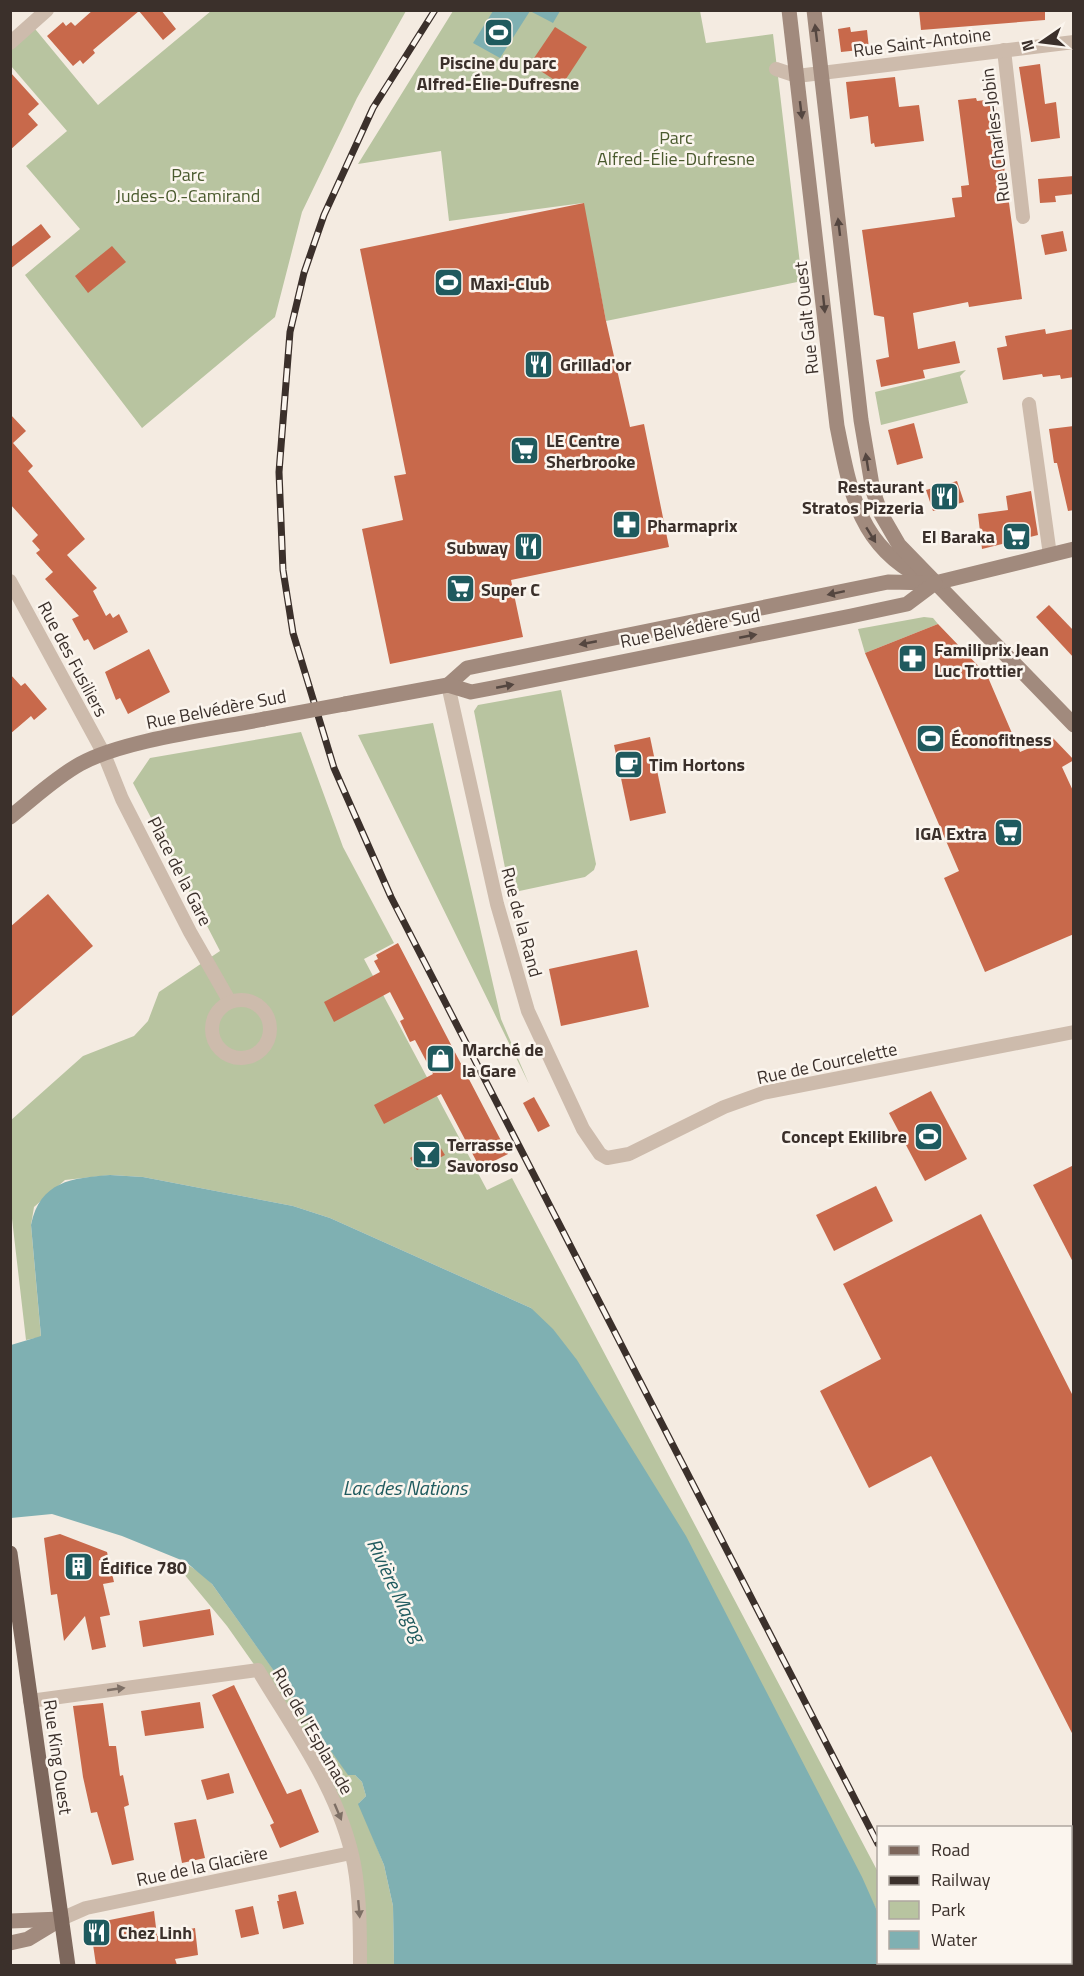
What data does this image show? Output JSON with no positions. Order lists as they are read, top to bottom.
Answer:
{
  "streets": {
    "main road": ["Rue Galt Ouest", "Rue Belvédère Sud", "Rue King Ouest"],
    "street": [
      "Rue Saint-Antoine",
      "Rue Charles-Jobin",
      "Rue des Fusiliers",
      "Place de la Gare",
      "Rue de la Rand",
      "Rue de Courcelette",
      "Rue de l'Esplanade",
      "Rue de la Glacière"
    ]
  },
  "crossings": [
    ["Rue Saint-Antoine", "Rue Charles-Jobin"],
    ["Rue Saint-Antoine", "Rue Galt Ouest"],
    ["Rue Galt Ouest", "Rue Belvédère Sud"],
    ["Rue Belvédère Sud", "Rue des Fusiliers"],
    ["Rue Belvédère Sud", "Place de la Gare"],
    ["Rue Belvédère Sud", "Rue de la Rand"],
    ["Rue des Fusiliers", "Place de la Gare"],
    ["Rue de la Rand", "Rue de Courcelette"],
    ["Rue de l'Esplanade", "Rue King Ouest"],
    ["Rue de l'Esplanade", "Rue de la Glacière"],
    ["Rue King Ouest", "Rue de la Glacière"]
  ],
  "water": ["Lac des Nations", "Rivière Magog"],
  "parks": ["Parc Alfred-Élie-Dufresne", "Parc Judes-O.-Camirand"],
  "places": {
    "sports": [
      "Piscine du parc Alfred-Élie-Dufresne",
      "Maxi-Club",
      "Éconofitness",
      "Concept Ekilibre"
    ],
    "restaurant": [
      "Grillad'or",
      "Restaurant Stratos Pizzeria",
      "Subway",
      "Chez Linh"
    ],
    "supermarket": [
      "LE Centre Sherbrooke",
      "El Baraka",
      "Super C",
      "IGA Extra"
    ],
    "pharmacy": ["Pharmaprix", "Familiprix Jean Luc Trottier"],
    "cafe": ["Tim Hortons"],
    "shop": ["Marché de la Gare"],
    "bar": ["Terrasse Savoroso"],
    "building": ["Édifice 780"]
  },
  "legend": [
    "Road",
    "Railway",
    "Park",
    "Water"
  ],
  "north": "left"
}
